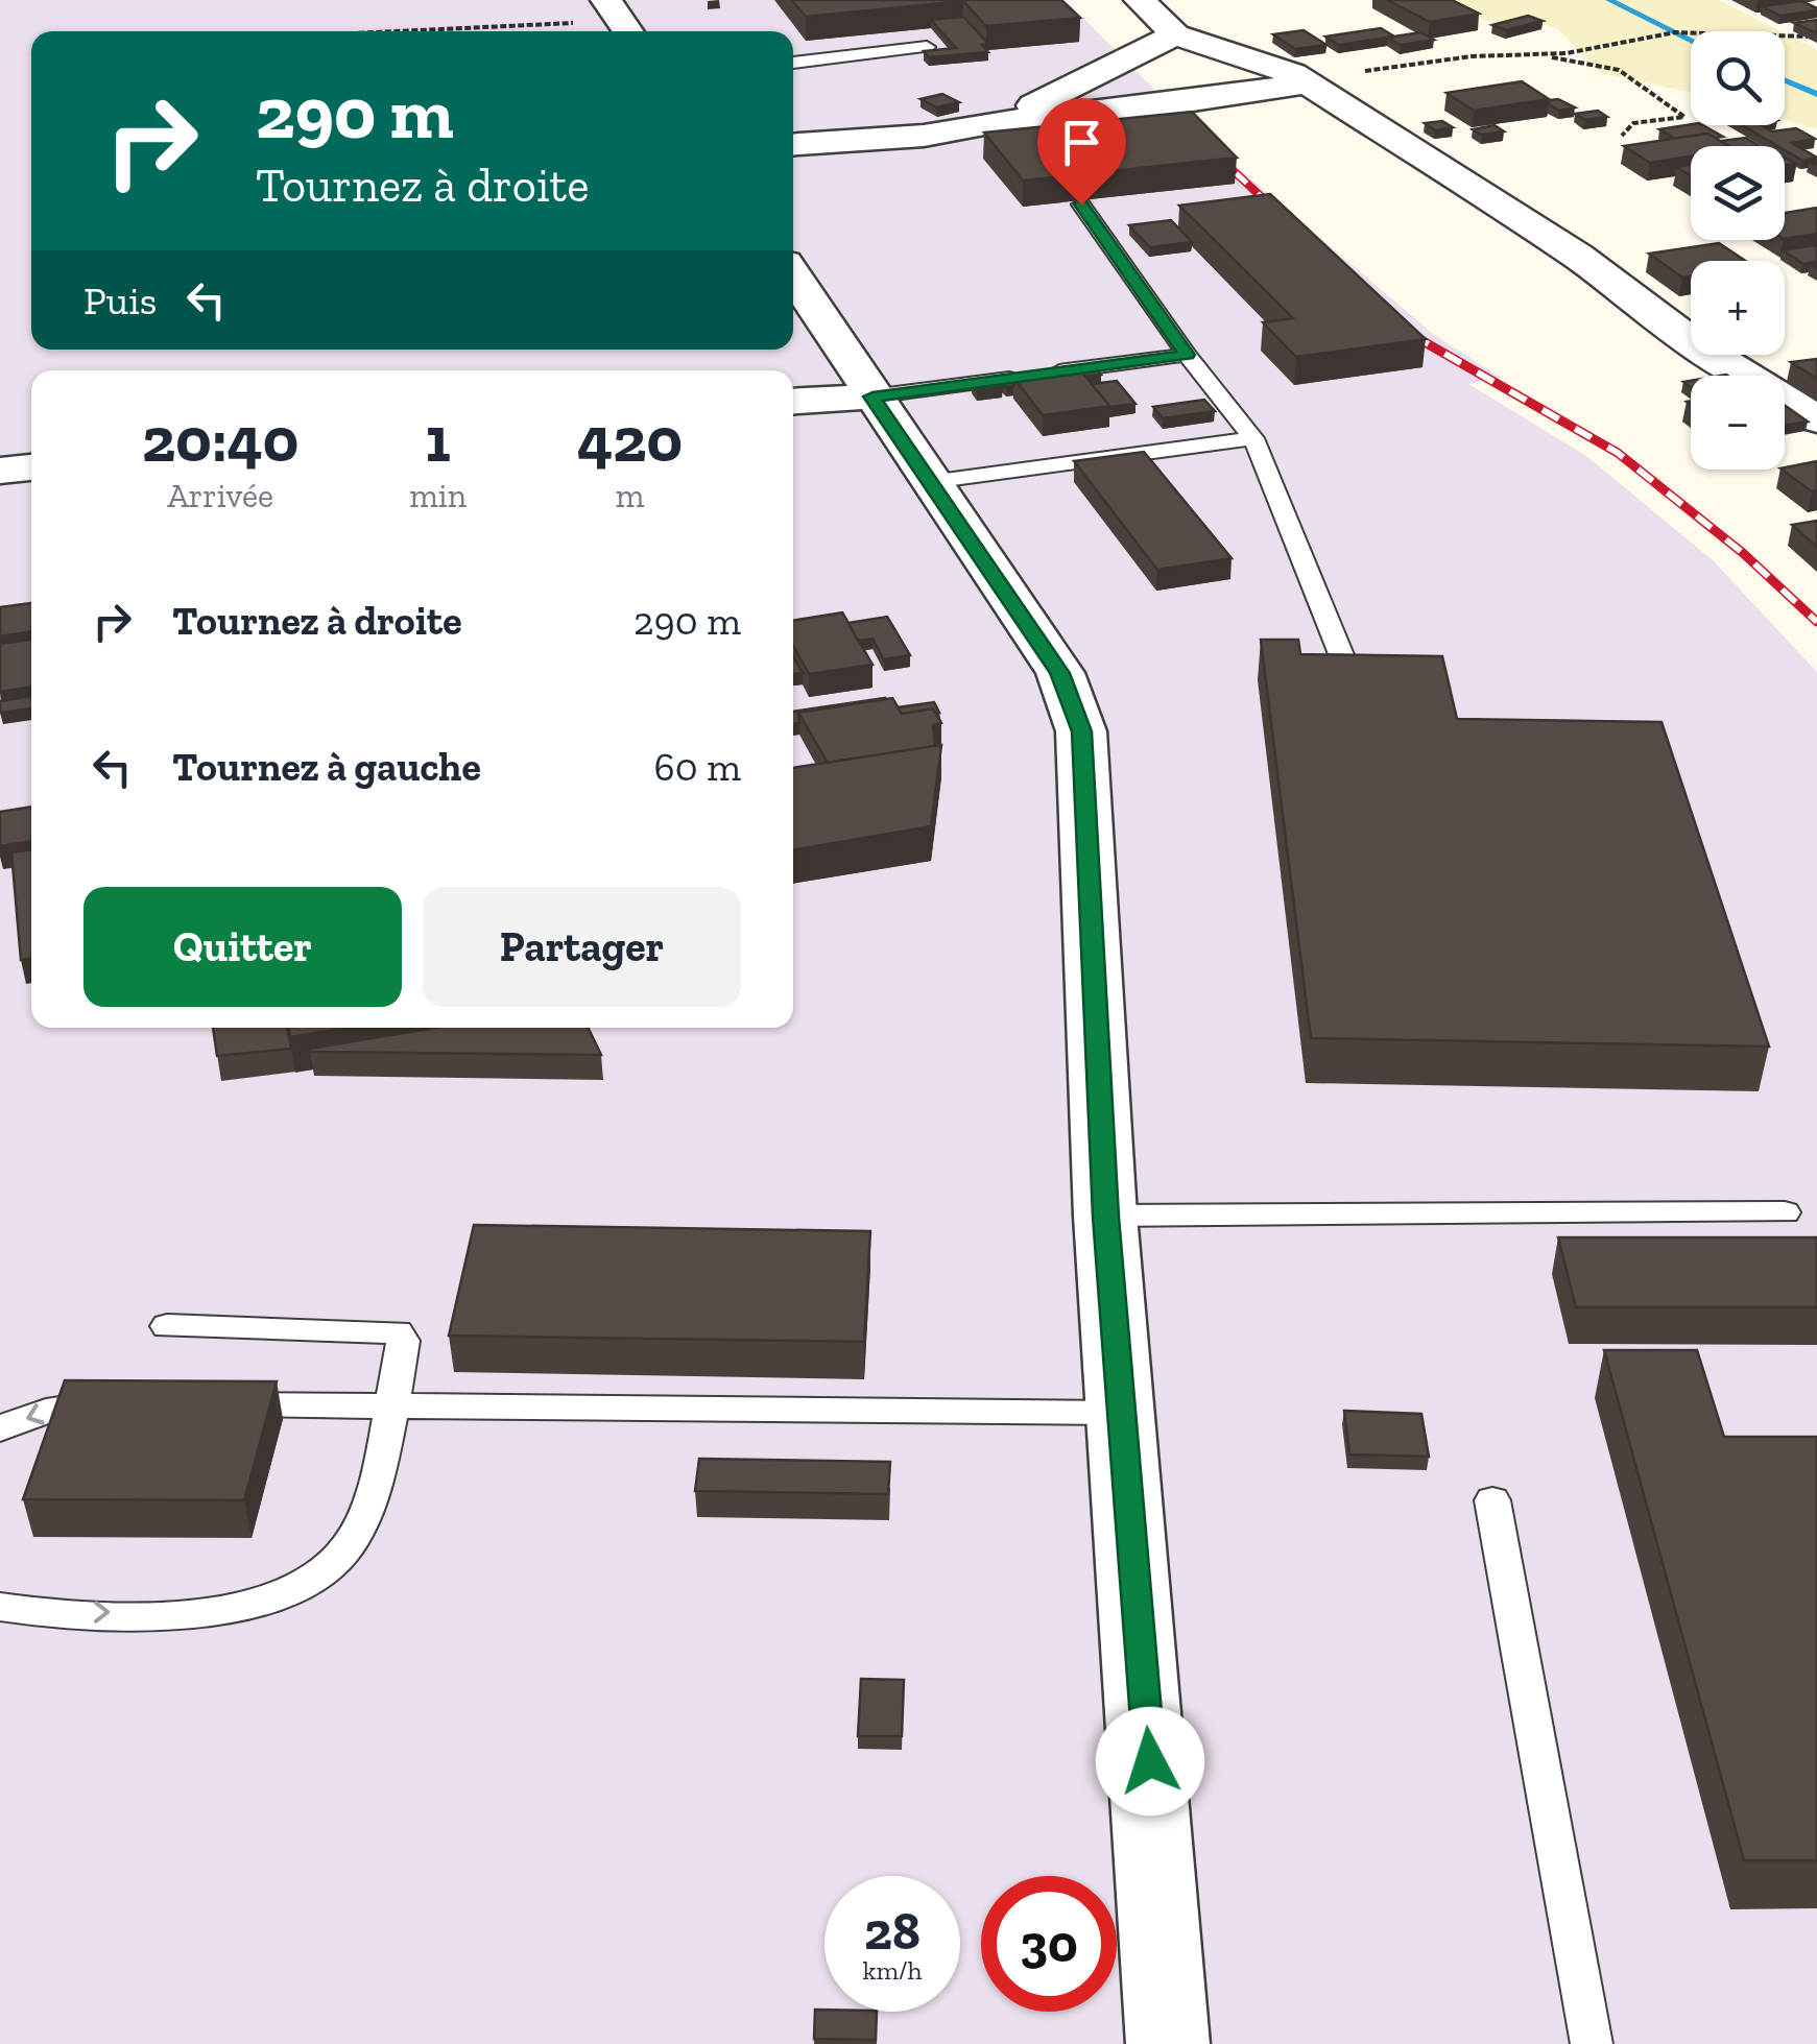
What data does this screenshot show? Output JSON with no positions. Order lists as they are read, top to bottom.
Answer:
{
  "page": {
    "map_buttons": ["+", "−"],
    "turn": ["290 m", "Tournez à droite"],
    "then": "Puis",
    "eta": [
      "20:40",
      "Arrivée",
      "1",
      "min",
      "420",
      "m"
    ],
    "list": [
      {
        "name": "Tournez à droite",
        "value": "290 m"
      },
      {
        "name": "Tournez à gauche",
        "value": "60 m"
      }
    ],
    "buttons": ["Quitter", "Partager"],
    "speed": "28 km/h",
    "limit": "30"
  }
}
